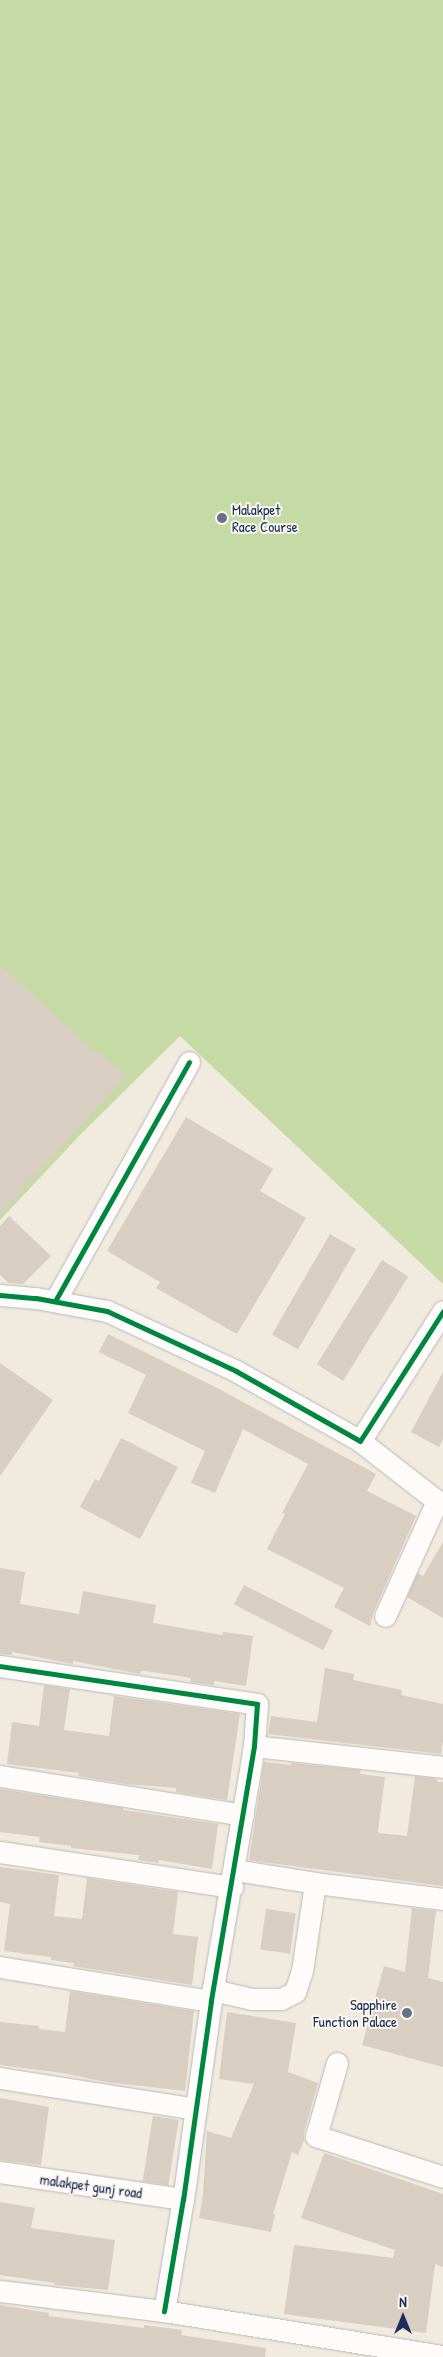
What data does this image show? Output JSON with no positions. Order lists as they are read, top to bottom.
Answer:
{
  "streets": {
    "street": ["malakpet gunj road"]
  },
  "places": ["Malakpet Race Course", "Sapphire Function Palace"],
  "north": "top"
}
